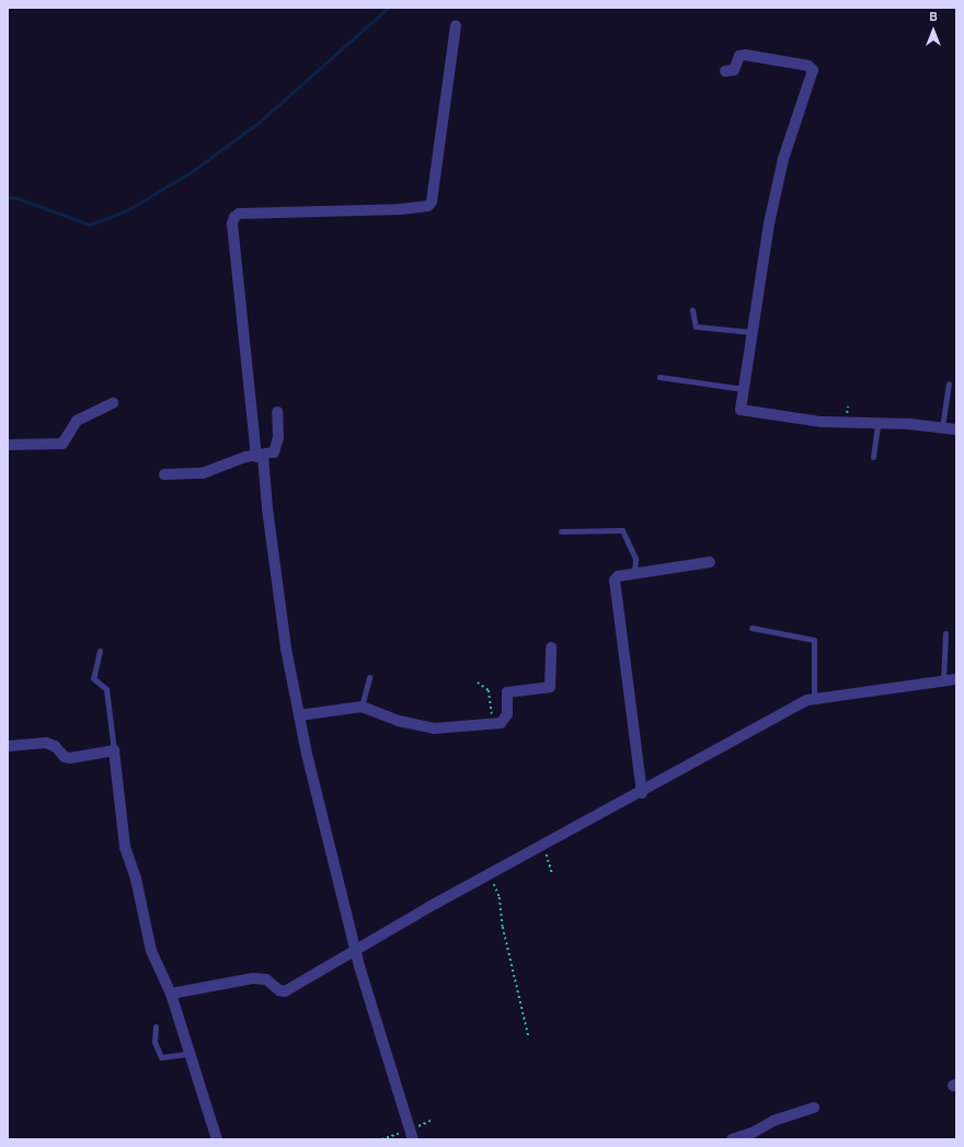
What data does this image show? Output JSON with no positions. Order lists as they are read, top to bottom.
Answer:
{
  "north": "top"
}
